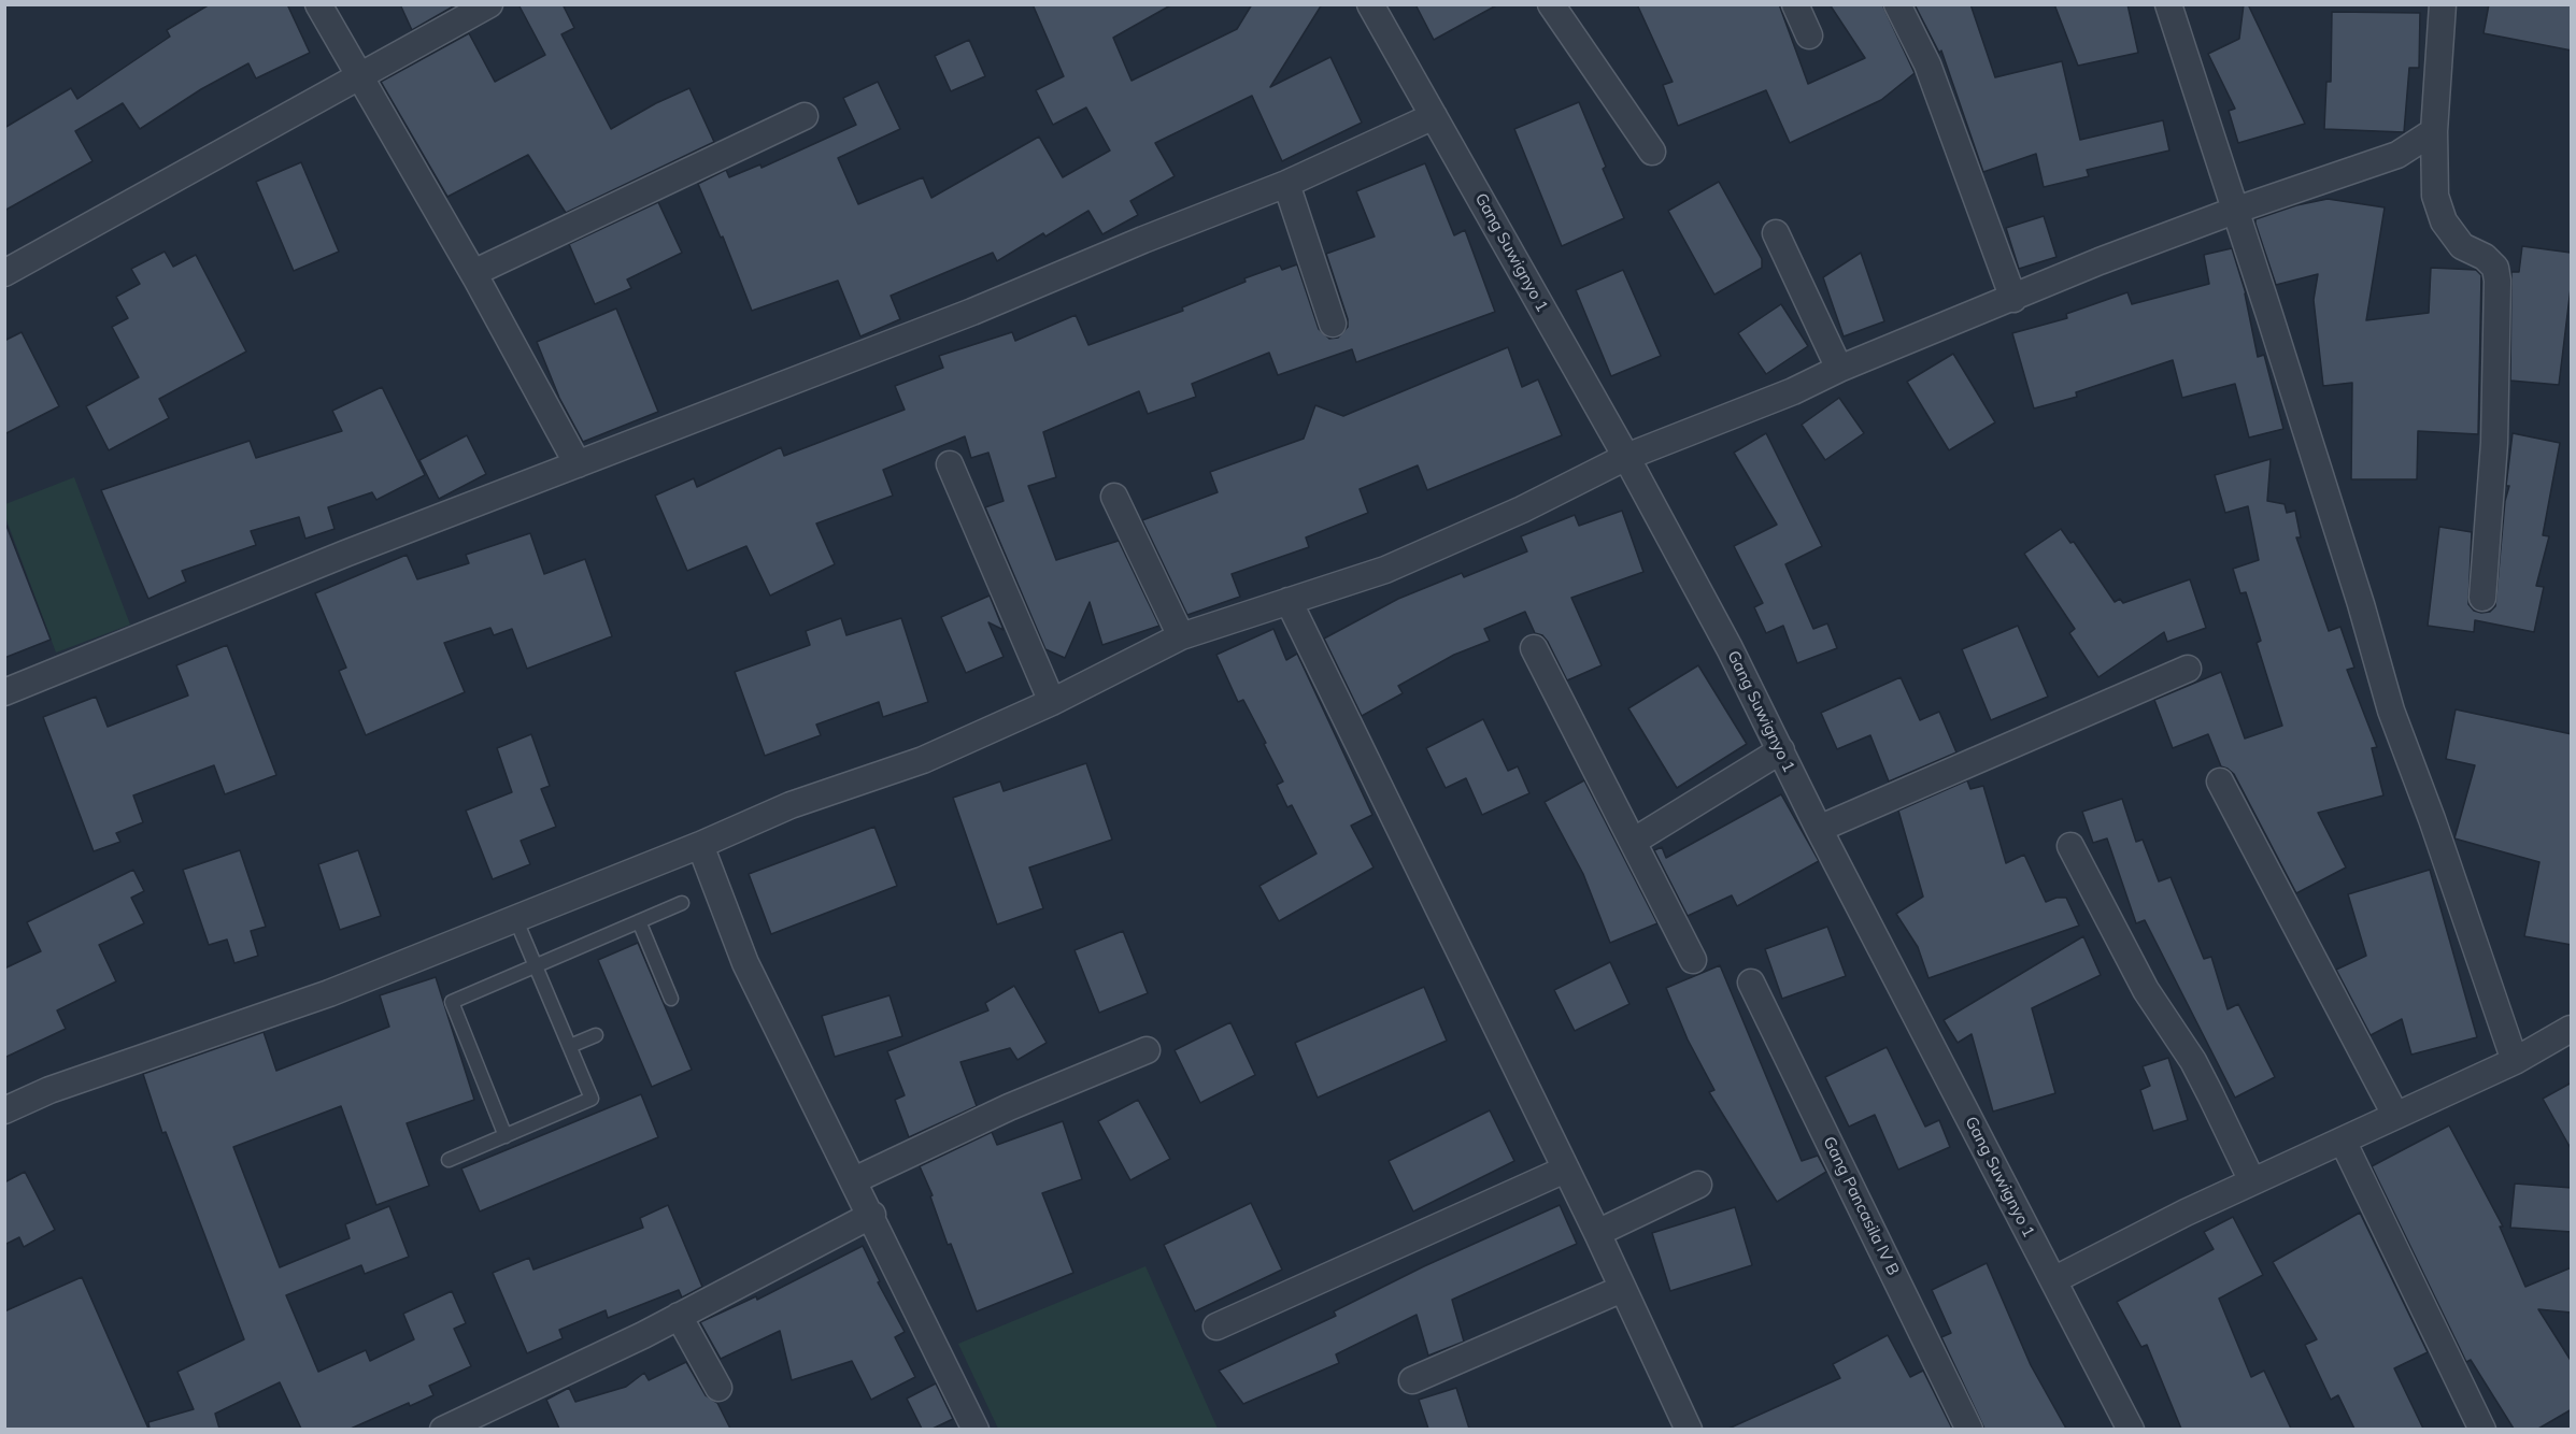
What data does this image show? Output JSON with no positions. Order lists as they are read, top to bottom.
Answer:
{
  "streets": {
    "street": ["Gang Suwignyo 1", "Gang Pancasila IV B"]
  }
}
